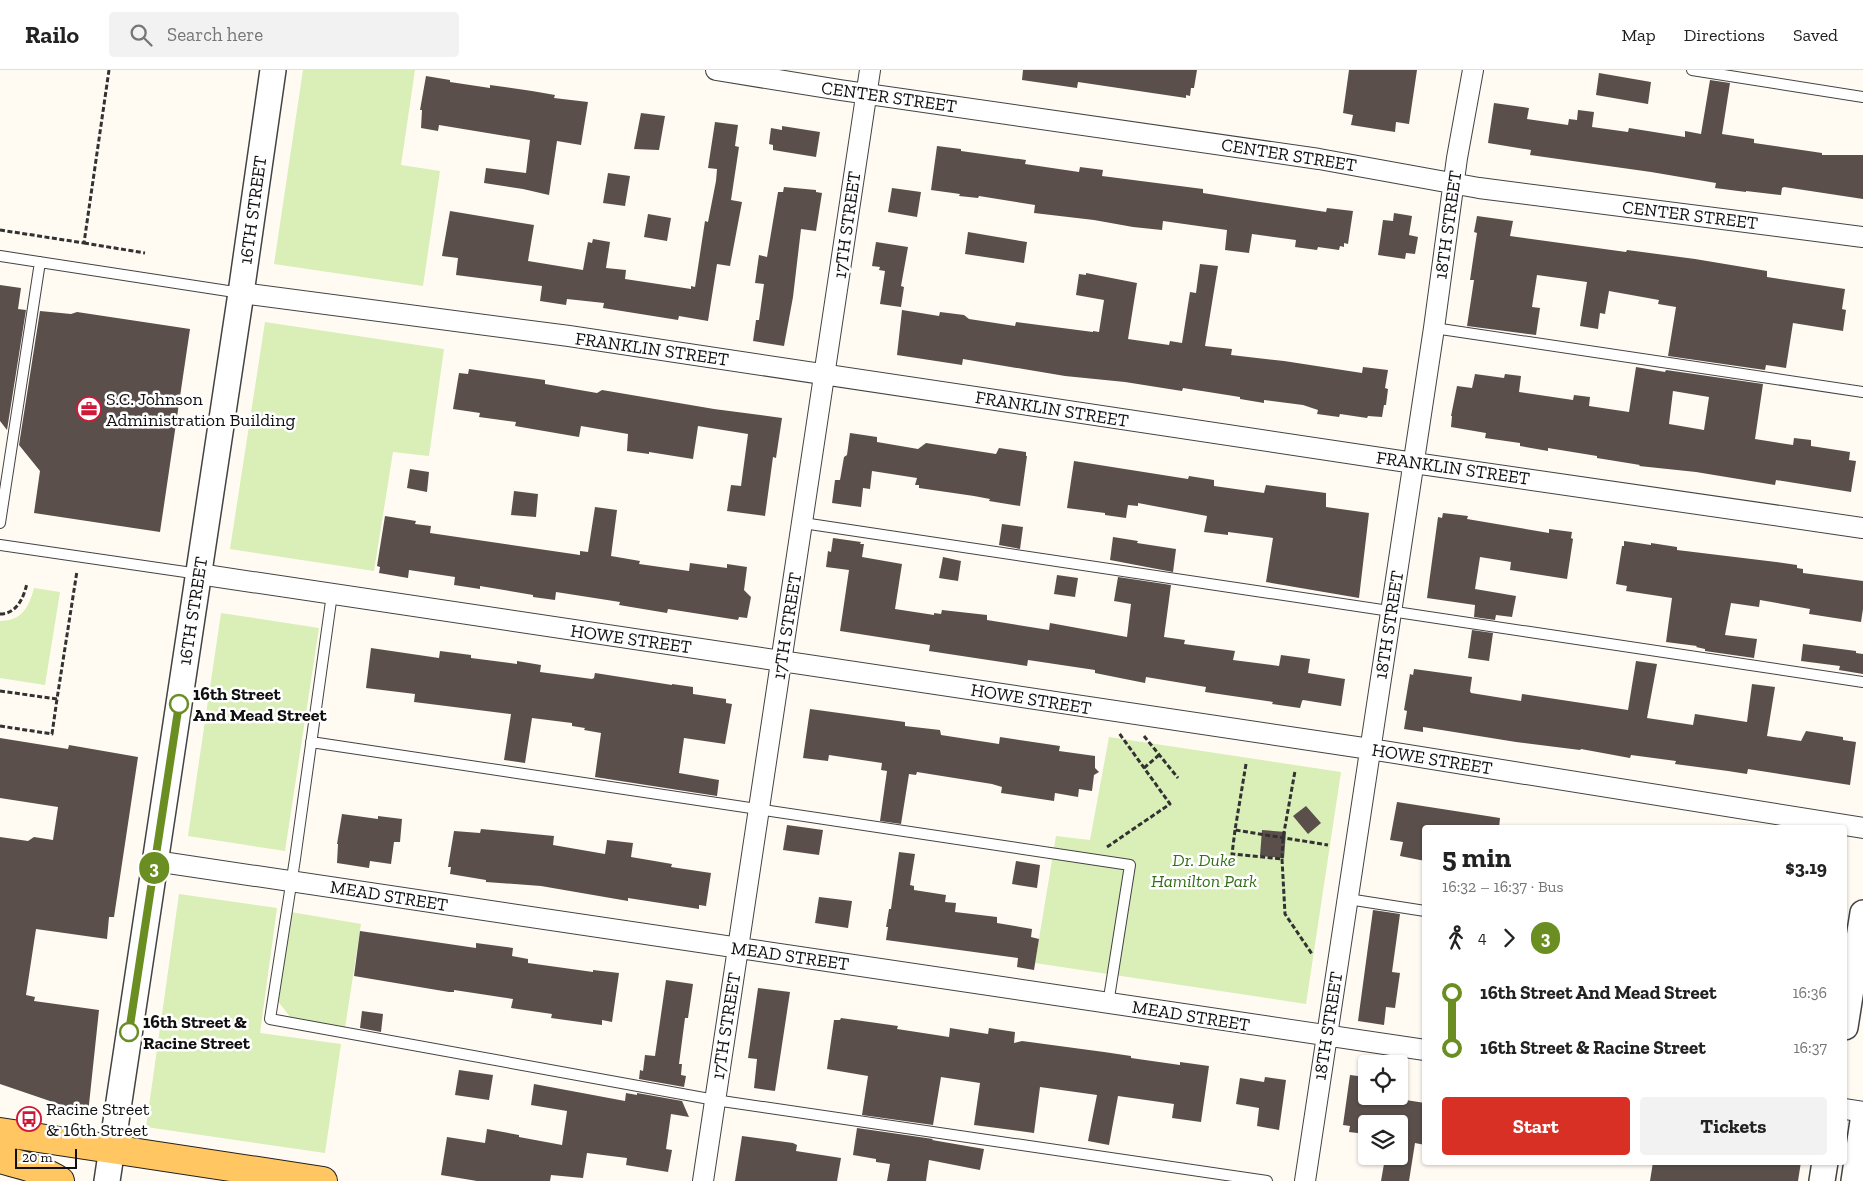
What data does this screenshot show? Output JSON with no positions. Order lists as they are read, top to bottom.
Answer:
{
  "streets": {
    "street": [
      "CENTER STREET",
      "16TH STREET",
      "17TH STREET",
      "18TH STREET",
      "FRANKLIN STREET",
      "HOWE STREET",
      "MEAD STREET"
    ]
  },
  "crossings": [
    ["CENTER STREET", "17TH STREET"],
    ["CENTER STREET", "18TH STREET"],
    ["16TH STREET", "FRANKLIN STREET"],
    ["16TH STREET", "HOWE STREET"],
    ["16TH STREET", "MEAD STREET"],
    ["17TH STREET", "FRANKLIN STREET"],
    ["17TH STREET", "HOWE STREET"],
    ["17TH STREET", "MEAD STREET"],
    ["18TH STREET", "FRANKLIN STREET"],
    ["18TH STREET", "HOWE STREET"],
    ["18TH STREET", "MEAD STREET"]
  ],
  "parks": ["Dr. Duke Hamilton Park"],
  "places": {
    "office": ["S.C. Johnson Administration Building"],
    "other": ["16th Street And Mead Street", "16th Street & Racine Street"],
    "bus stop": ["Racine Street & 16th Street"]
  },
  "lines": ["bus line 3"],
  "scale_bar": "20 m",
  "page": {
    "header": "Railo",
    "search": "Search here",
    "nav": ["Map", "Directions", "Saved"],
    "on_map": "3",
    "heading": ["5 min", "16:32 – 16:37 · Bus", "$3.19"],
    "legs": ["4", "3"],
    "list": [
      {
        "name": "16th Street And Mead Street",
        "value": "16:36"
      },
      {
        "name": "16th Street & Racine Street",
        "value": "16:37"
      }
    ],
    "buttons": ["Start", "Tickets"],
    "scale": "20 m"
  }
}
